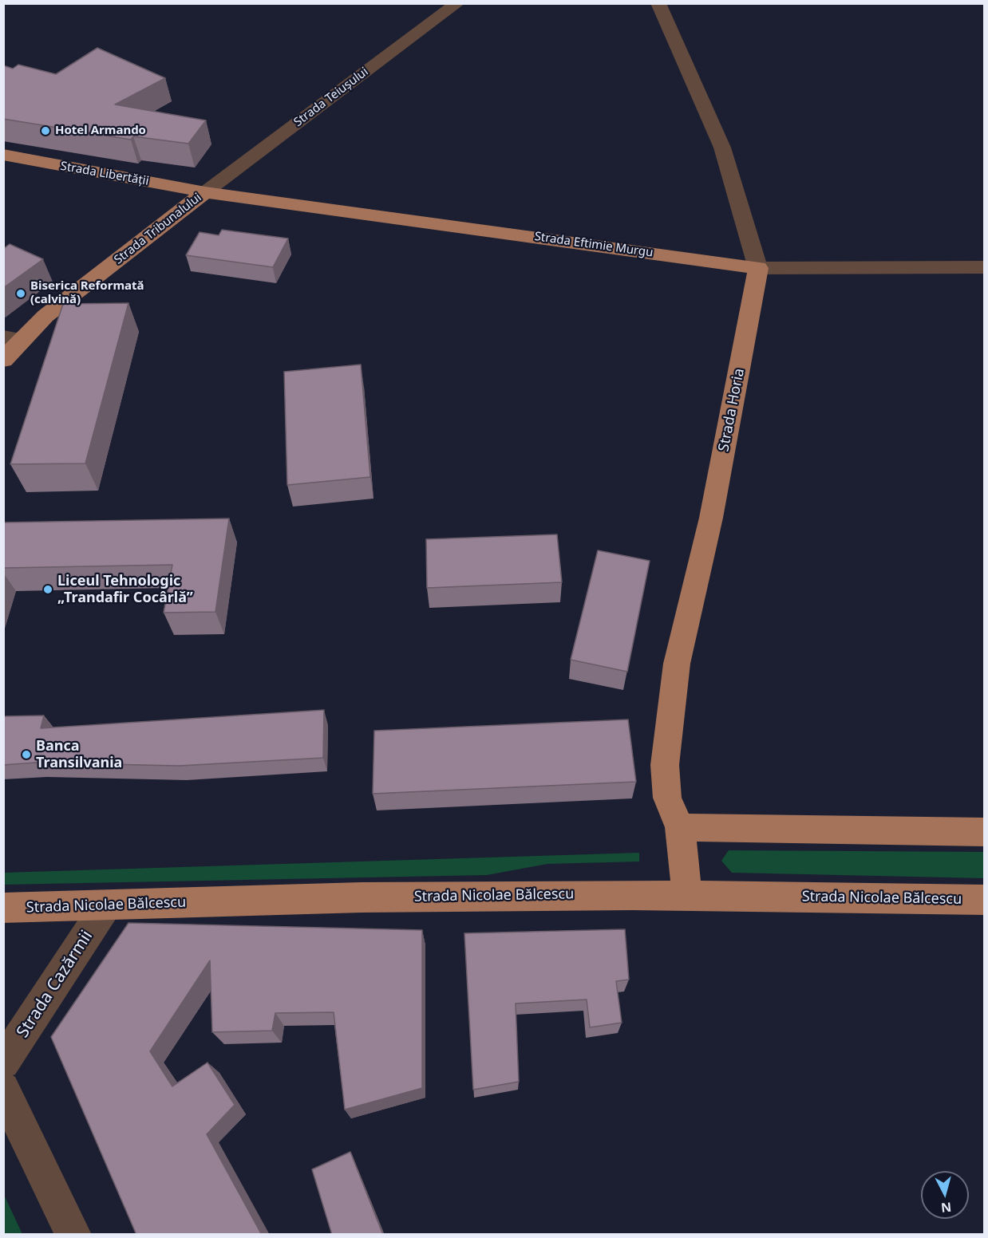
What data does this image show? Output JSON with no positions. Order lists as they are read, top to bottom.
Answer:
{
  "streets": {
    "main road": [
      "Strada Libertății",
      "Strada Tribunalului",
      "Strada Eftimie Murgu",
      "Strada Horia",
      "Strada Nicolae Bălcescu"
    ],
    "street": ["Strada Teiușului", "Strada Cazărmii"]
  },
  "crossings": [
    ["Strada Teiușului", "Strada Libertății"],
    ["Strada Teiușului", "Strada Tribunalului"],
    ["Strada Teiușului", "Strada Eftimie Murgu"],
    ["Strada Libertății", "Strada Tribunalului"],
    ["Strada Libertății", "Strada Eftimie Murgu"],
    ["Strada Tribunalului", "Strada Eftimie Murgu"],
    ["Strada Eftimie Murgu", "Strada Horia"],
    ["Strada Horia", "Strada Nicolae Bălcescu"],
    ["Strada Nicolae Bălcescu", "Strada Cazărmii"]
  ],
  "places": [
    "Hotel Armando",
    "Biserica Reformată (calvină)",
    "Liceul Tehnologic „Trandafir Cocârlă”",
    "Banca Transilvania"
  ],
  "north": "bottom"
}
